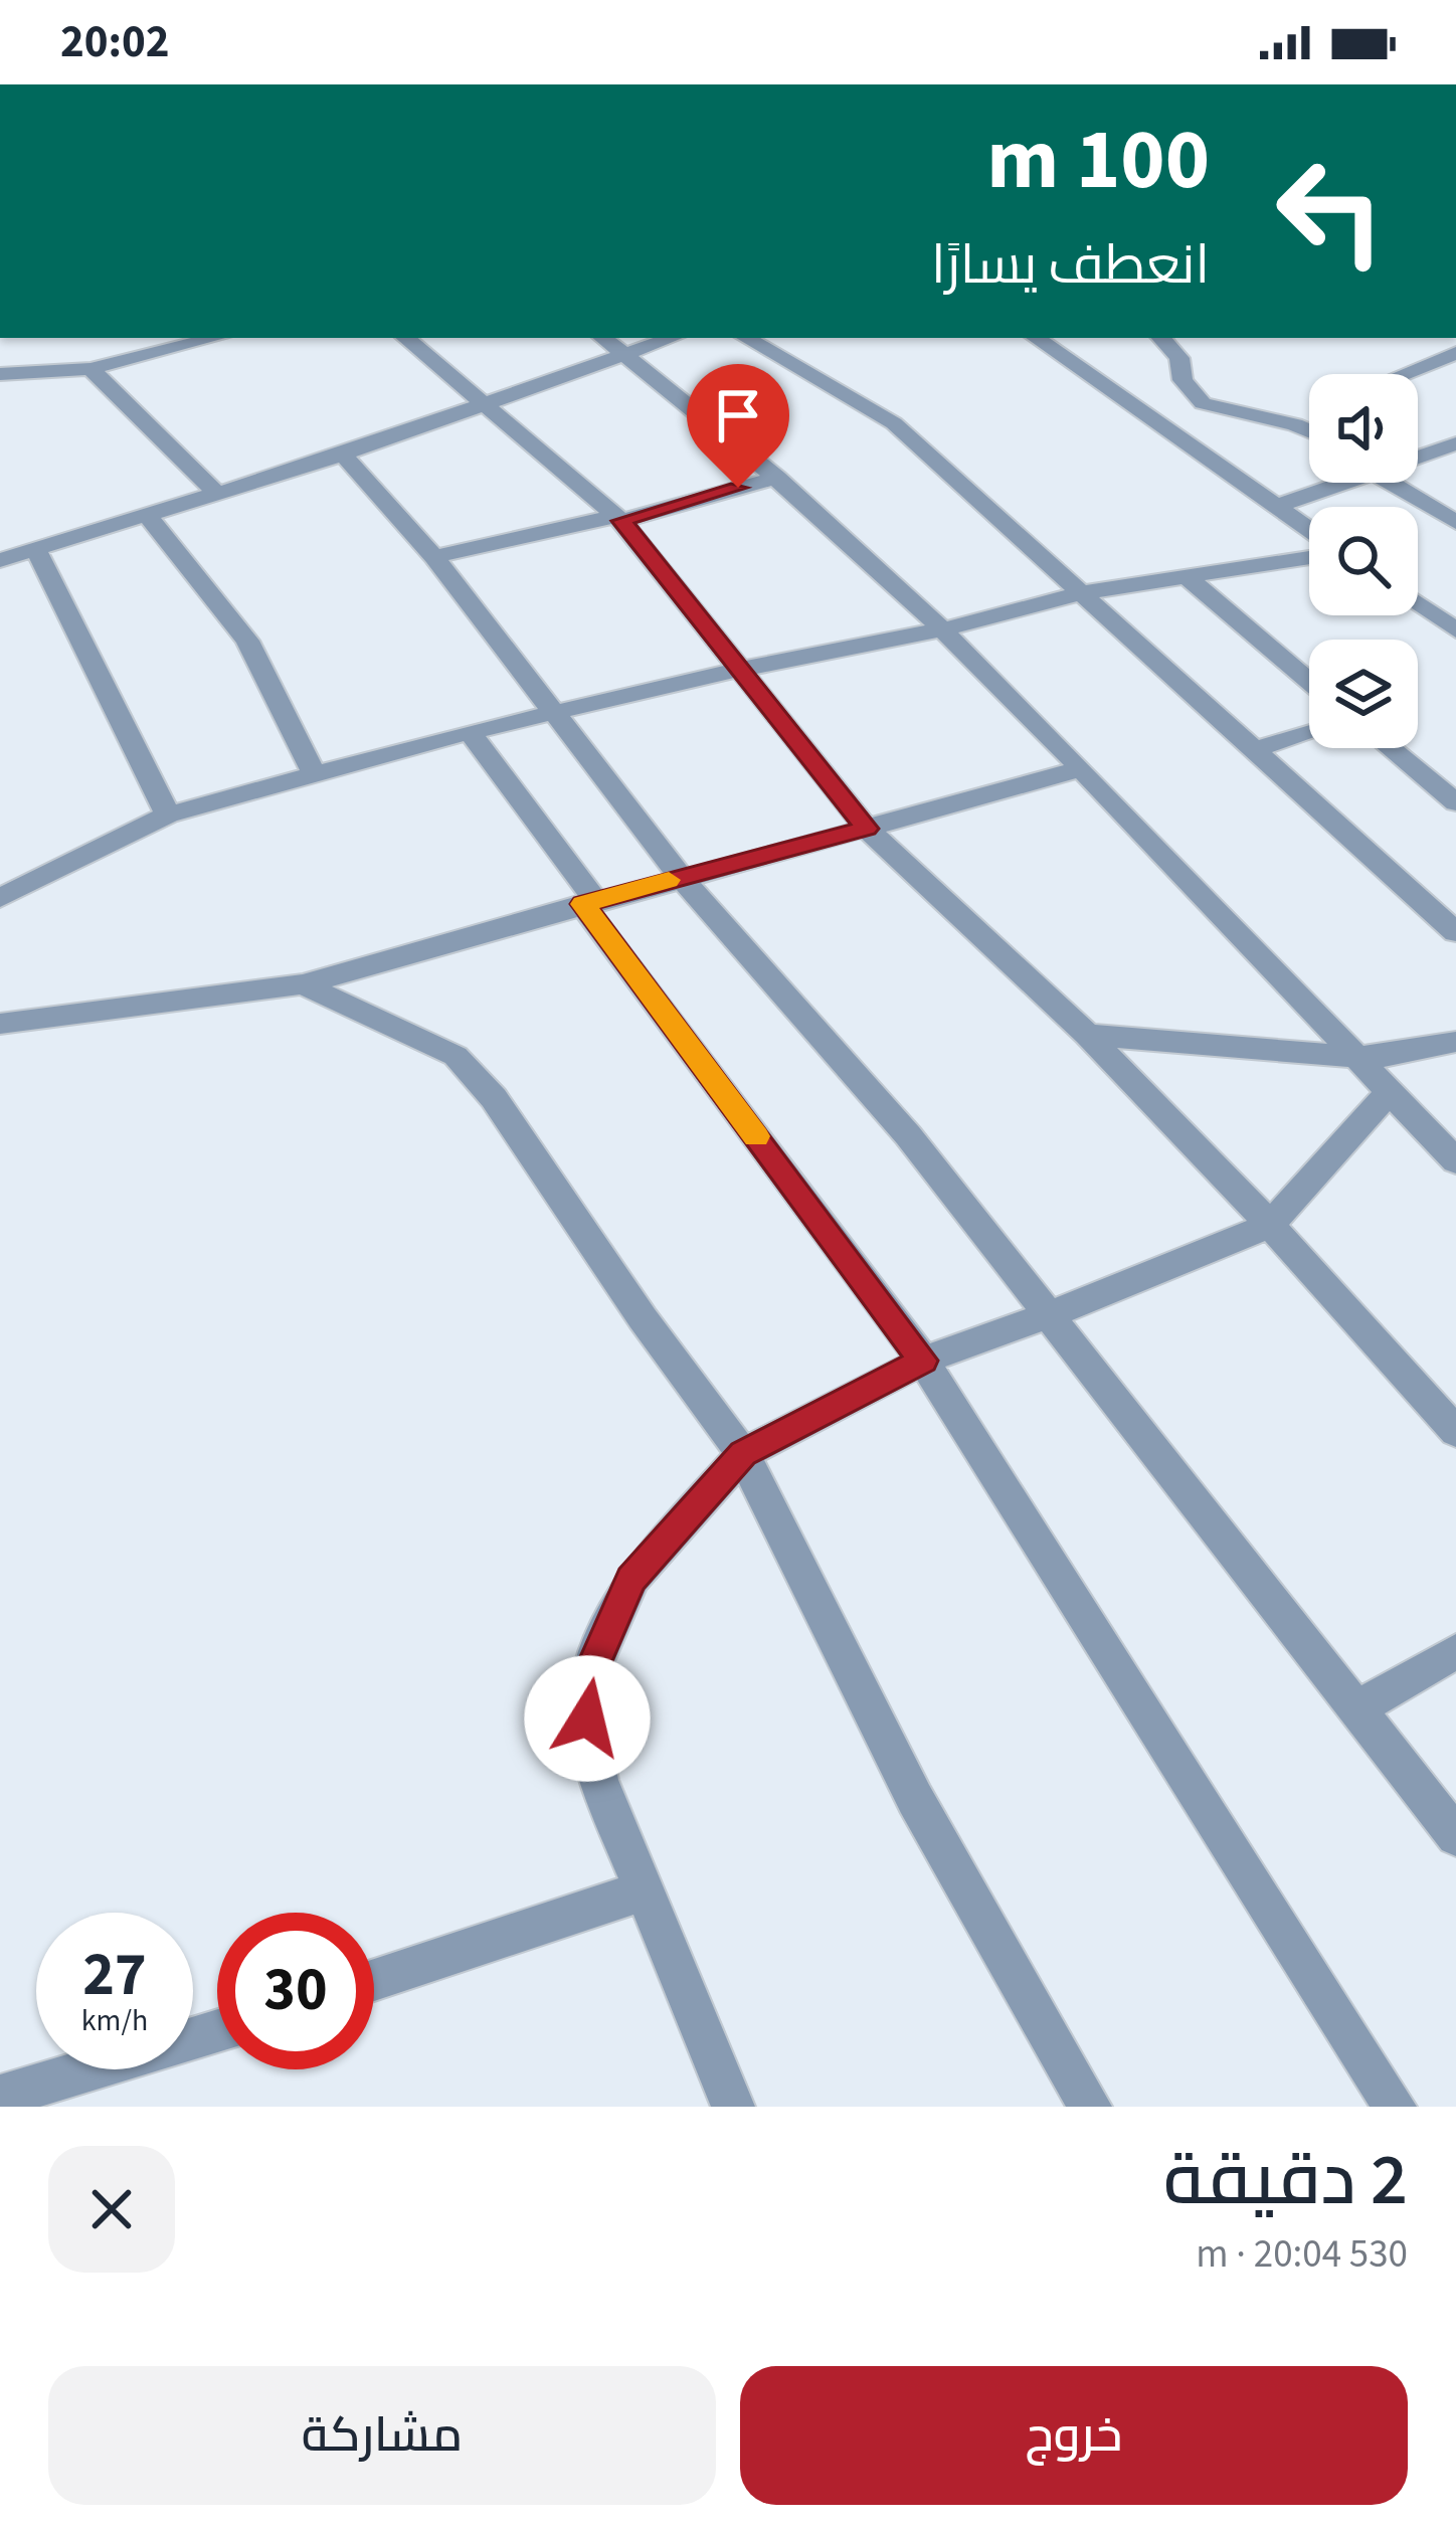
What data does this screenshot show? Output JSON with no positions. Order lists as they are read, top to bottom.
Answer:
{
  "page": {
    "status": "20:02",
    "turn": ["100 m", "انعطف يسارًا"],
    "speed": "27 km/h",
    "limit": "30",
    "heading": ["2 دقيقة", "530 m · 20:04"],
    "buttons": ["خروج", "مشاركة"]
  }
}
